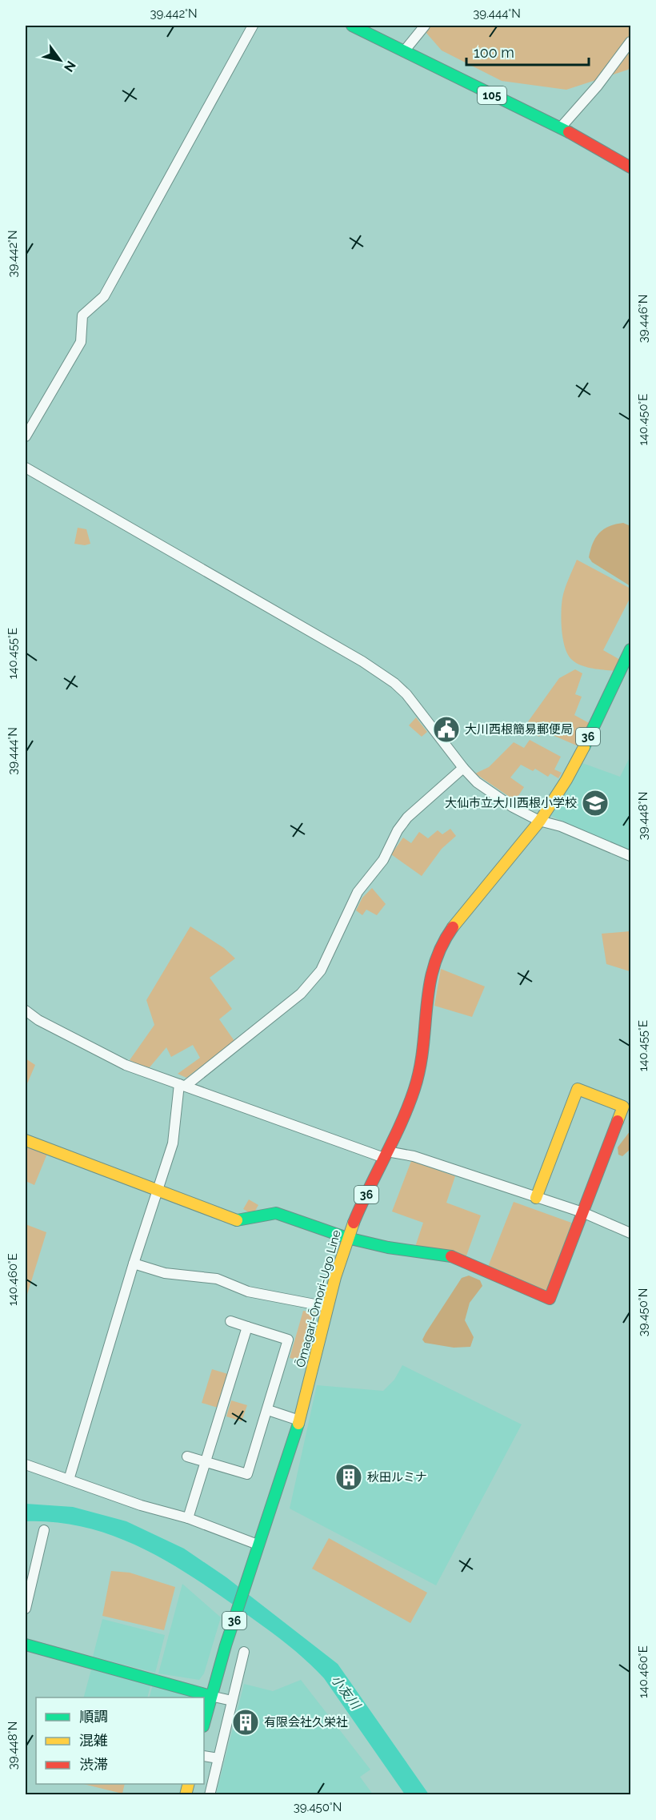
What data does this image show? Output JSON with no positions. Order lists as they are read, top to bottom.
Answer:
{
  "streets": {
    "main road": ["105", "36", "Ōmagari-Ōmori-Ugo Line"]
  },
  "water": ["小友川"],
  "places": {
    "public building": ["大川西根簡易郵便局"],
    "school or university": ["大仙市立大川西根小学校"],
    "building": ["秋田ルミナ", "有限会社久栄社"]
  },
  "legend": ["順調", "混雑", "渋滞"],
  "scale_bar": "100 m",
  "north": "bottom right",
  "coordinates": [
    "39.442°N",
    "39.444°N",
    "39.446°N",
    "140.450°E",
    "140.455°E",
    "39.448°N",
    "140.460°E",
    "39.450°N"
  ]
}
